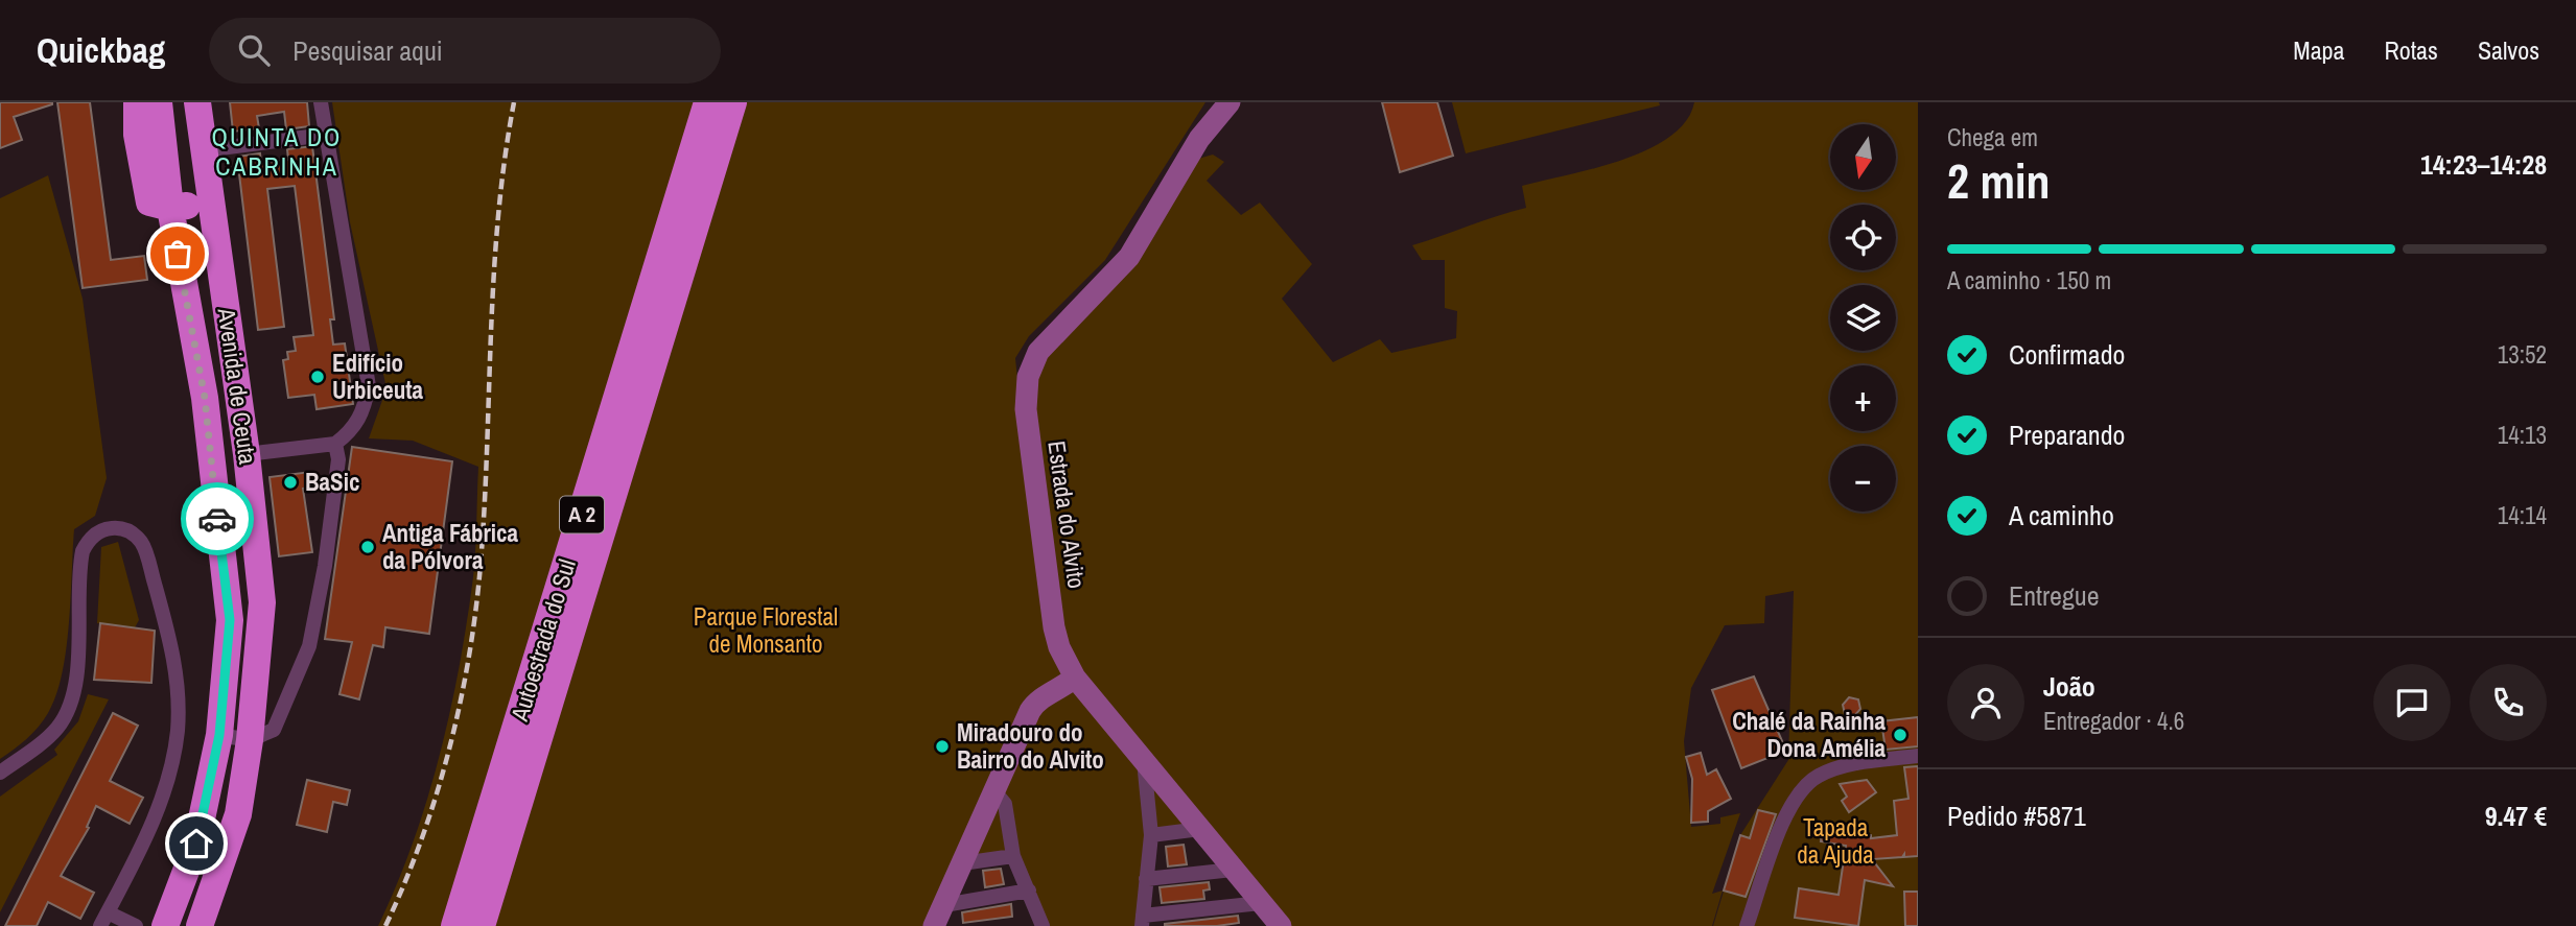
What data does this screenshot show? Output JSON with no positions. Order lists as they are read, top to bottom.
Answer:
{
  "streets": {
    "highway": ["Avenida de Ceuta", "A 2", "Autoestrada do Sul"],
    "street": ["Estrada do Alvito"]
  },
  "districts": ["QUINTA DO CABRINHA"],
  "parks": ["Parque Florestal de Monsanto", "Tapada da Ajuda"],
  "places": [
    "Edifício Urbiceuta",
    "BaSic",
    "Antiga Fábrica da Pólvora",
    "Chalé da Rainha Dona Amélia",
    "Miradouro do Bairro do Alvito"
  ],
  "north": "bottom",
  "page": {
    "header": "Quickbag",
    "search": "Pesquisar aqui",
    "nav": ["Mapa", "Rotas", "Salvos"],
    "heading": ["2 min", "Chega em", "14:23–14:28"],
    "panel": [
      "João",
      "Entregador · 4.6",
      "Pedido #5871",
      "9.47 €"
    ],
    "map_buttons": ["+", "−"],
    "bar": "A caminho · 150 m",
    "list": [
      ["Confirmado", "13:52"],
      ["Preparando", "14:13"],
      ["A caminho", "14:14"],
      "Entregue"
    ]
  }
}
